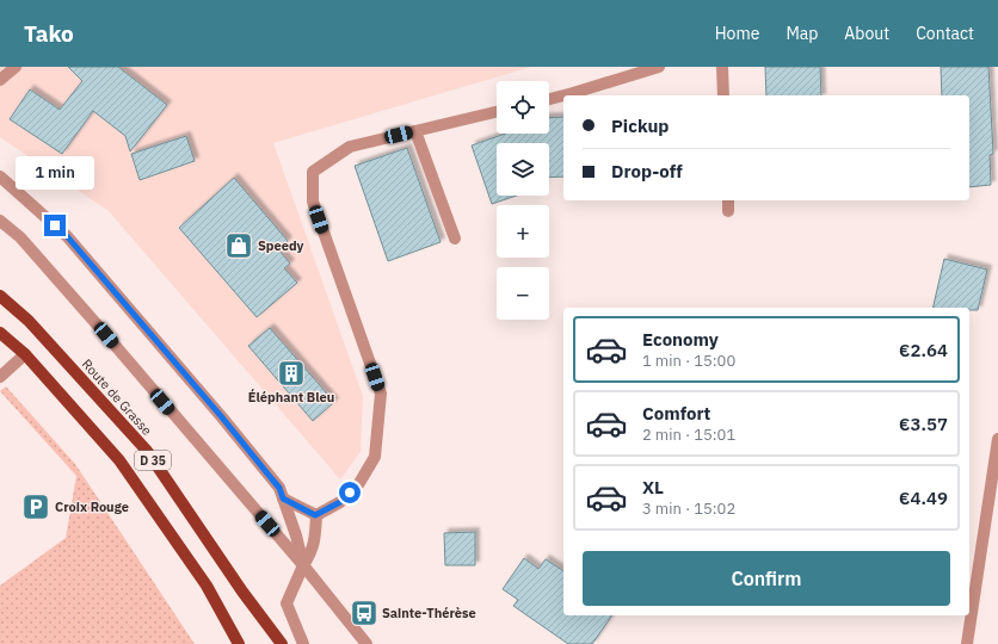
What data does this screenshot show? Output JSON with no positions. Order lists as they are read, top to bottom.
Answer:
{
  "streets": {
    "main road": ["Route de Grasse", "D 35"]
  },
  "places": {
    "shop": ["Speedy"],
    "building": ["Éléphant Bleu"],
    "parking": ["Croix Rouge"],
    "bus stop": ["Sainte-Thérèse"]
  },
  "page": {
    "header": "Tako",
    "nav": [
      "Home",
      "Map",
      "About",
      "Contact"
    ],
    "map_buttons": ["+", "−"],
    "banner": ["Pickup", "Drop-off"],
    "bubble": "1 min",
    "list": [
      {
        "name": "Economy",
        "note": "1 min · 15:00",
        "value": "€2.64"
      },
      {
        "name": "Comfort",
        "note": "2 min · 15:01",
        "value": "€3.57"
      },
      {
        "name": "XL",
        "note": "3 min · 15:02",
        "value": "€4.49"
      }
    ],
    "buttons": "Confirm"
  }
}
